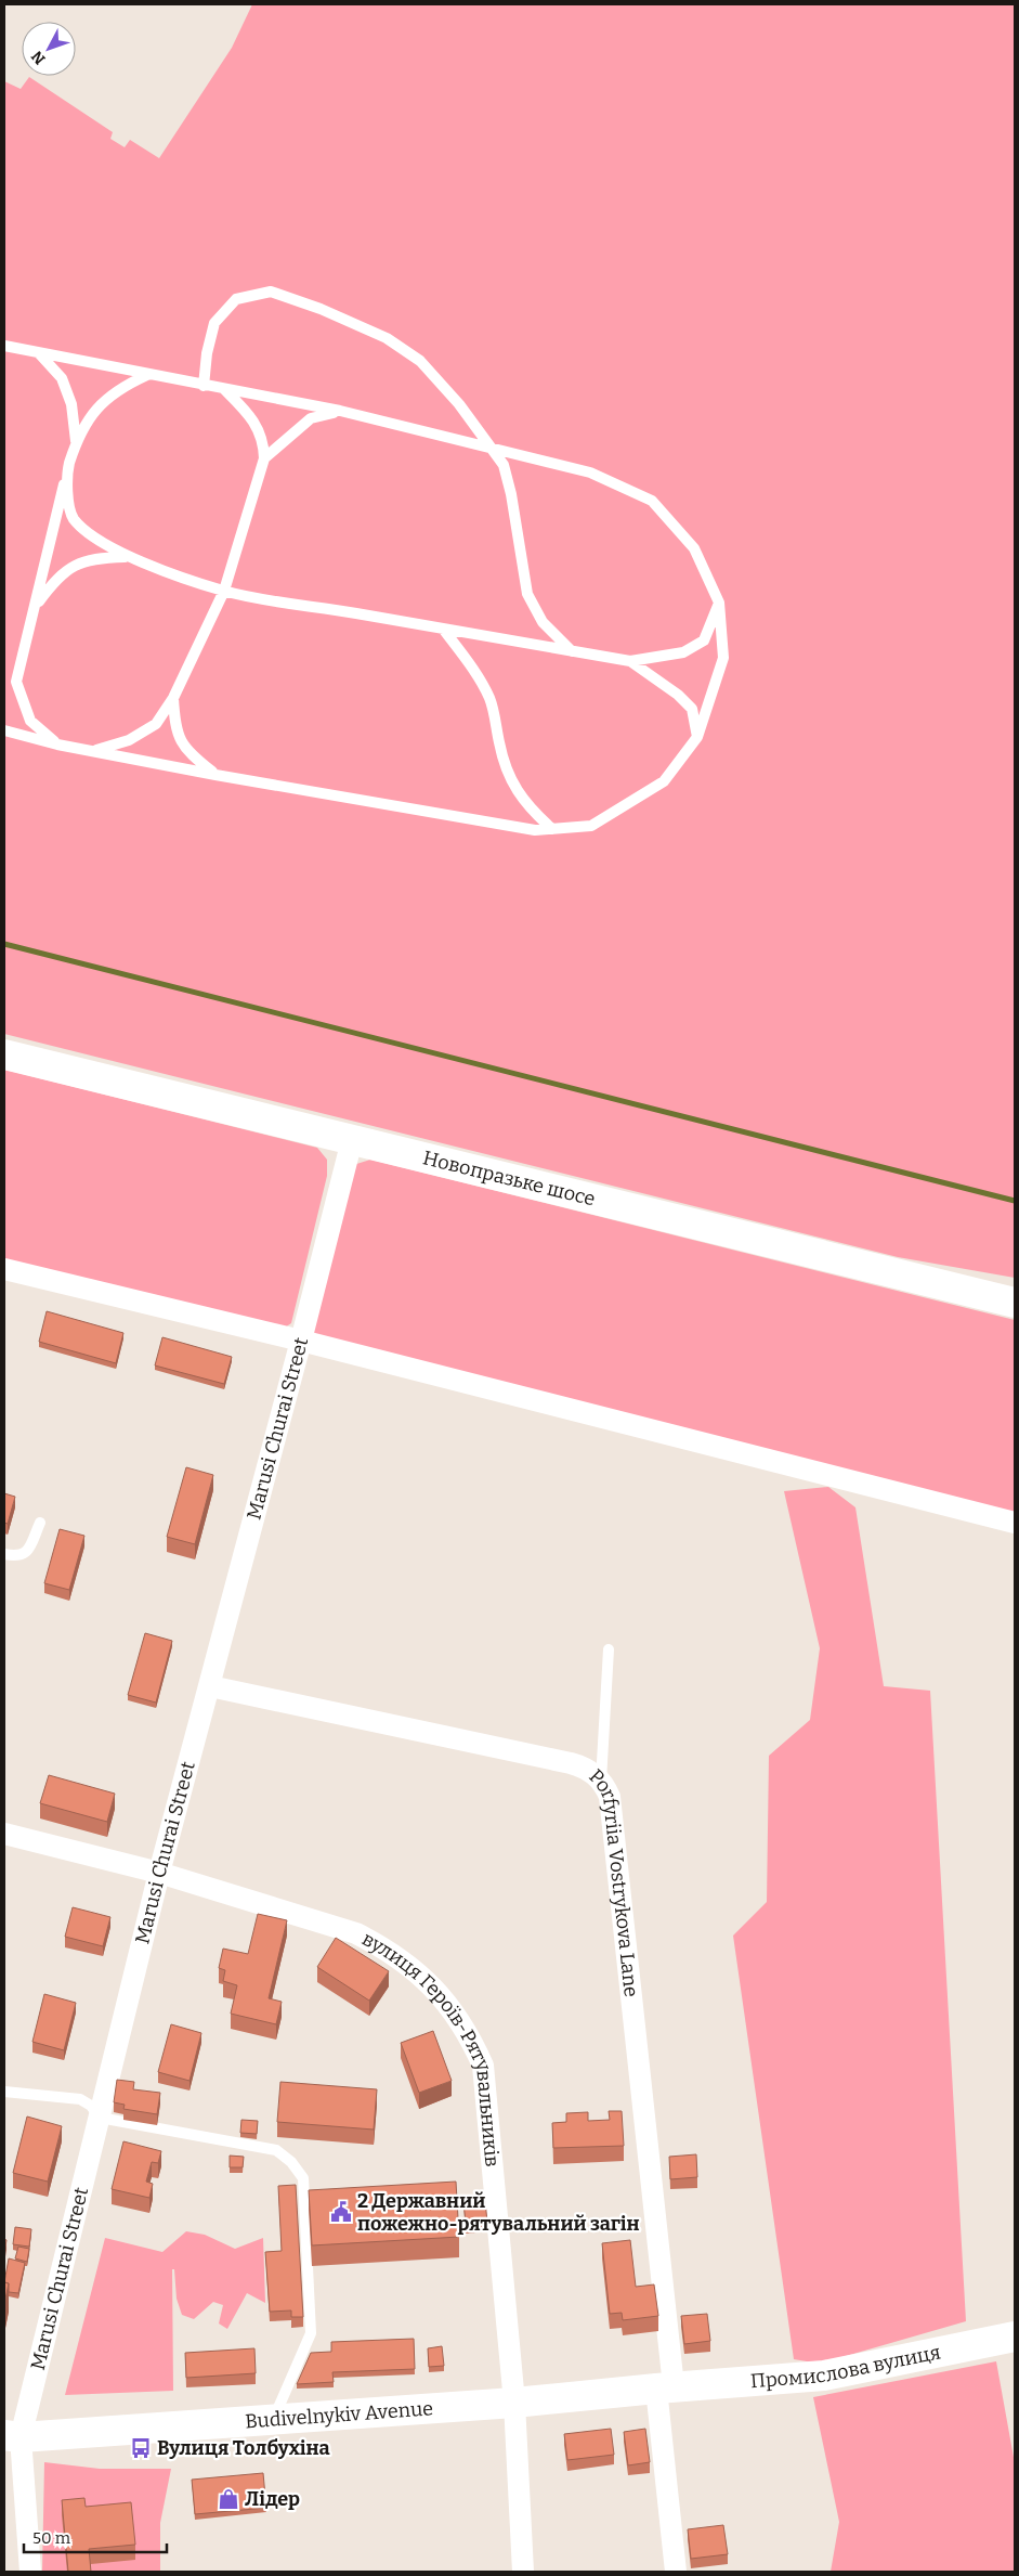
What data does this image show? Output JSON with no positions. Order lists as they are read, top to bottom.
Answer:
{
  "streets": {
    "main road": ["Новопразьке шосе", "Промислова вулиця", "Budivelnykiv Avenue"],
    "street": ["Marusi Churai Street", "Porfyriia Vostrykova Lane", "вулиця Героїв-Рятувальників"]
  },
  "crossings": [
    ["Новопразьке шосе", "Marusi Churai Street"],
    ["Marusi Churai Street", "Porfyriia Vostrykova Lane"],
    ["Marusi Churai Street", "вулиця Героїв-Рятувальників"],
    ["Marusi Churai Street", "Budivelnykiv Avenue"],
    ["Porfyriia Vostrykova Lane", "Промислова вулиця"],
    ["Porfyriia Vostrykova Lane", "Budivelnykiv Avenue"],
    ["вулиця Героїв-Рятувальників", "Budivelnykiv Avenue"],
    ["Промислова вулиця", "Budivelnykiv Avenue"]
  ],
  "places": {
    "public building": ["2 Державний пожежно-рятувальний загін"],
    "bus stop": ["Вулиця Толбухіна"],
    "shop": ["Лідер"]
  },
  "scale_bar": "50 m",
  "north": "bottom left"
}
